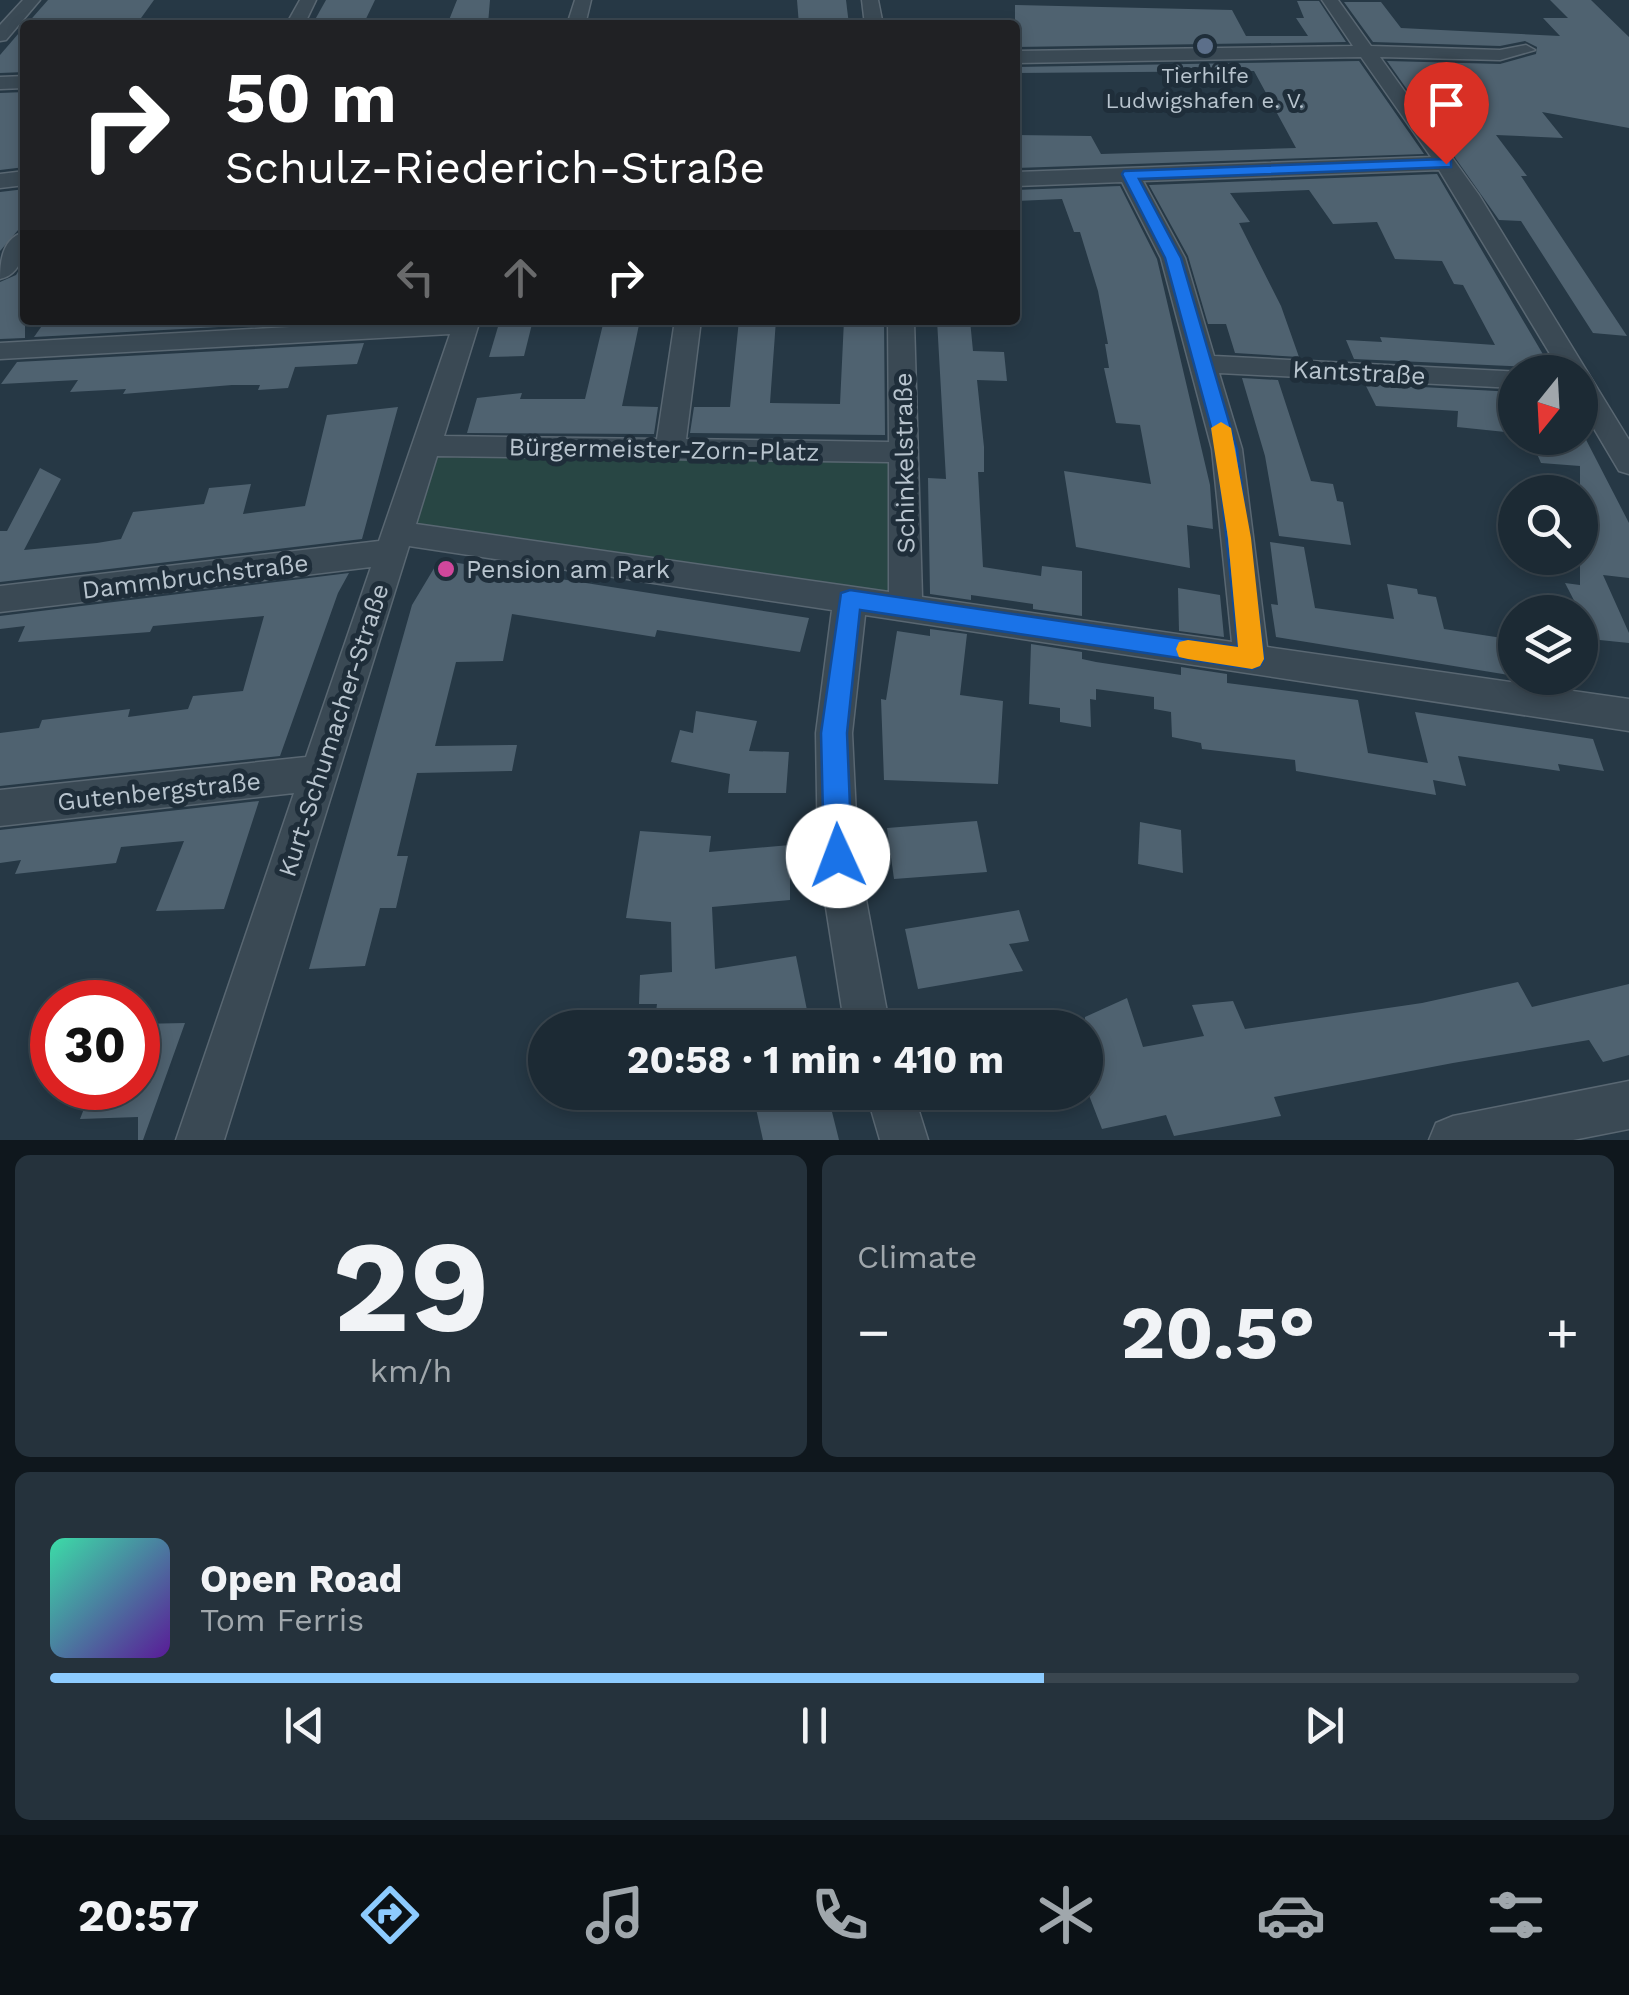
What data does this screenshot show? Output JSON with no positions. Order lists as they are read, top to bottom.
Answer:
{
  "streets": {
    "street": [
      "Kantstraße",
      "Bürgermeister-Zorn-Platz",
      "Schinkelstraße",
      "Dammbruchstraße",
      "Kurt-Schumacher-Straße",
      "Gutenbergstraße"
    ]
  },
  "crossings": [
    ["Bürgermeister-Zorn-Platz", "Schinkelstraße"],
    ["Bürgermeister-Zorn-Platz", "Kurt-Schumacher-Straße"],
    ["Schinkelstraße", "Dammbruchstraße"],
    ["Dammbruchstraße", "Kurt-Schumacher-Straße"],
    ["Kurt-Schumacher-Straße", "Gutenbergstraße"]
  ],
  "places": ["Tierhilfe Ludwigshafen e. V.", "Pension am Park"],
  "north": "bottom",
  "page": {
    "turn": ["50 m", "Schulz-Riederich-Straße"],
    "limit": "30",
    "trip": "20:58 · 1 min · 410 m",
    "tile": [
      ["29", "km/h"],
      "Climate"
    ],
    "heat": ["−", "20.5°", "+"],
    "song": ["Open Road", "Tom Ferris"],
    "tabs": "20:57"
  }
}
